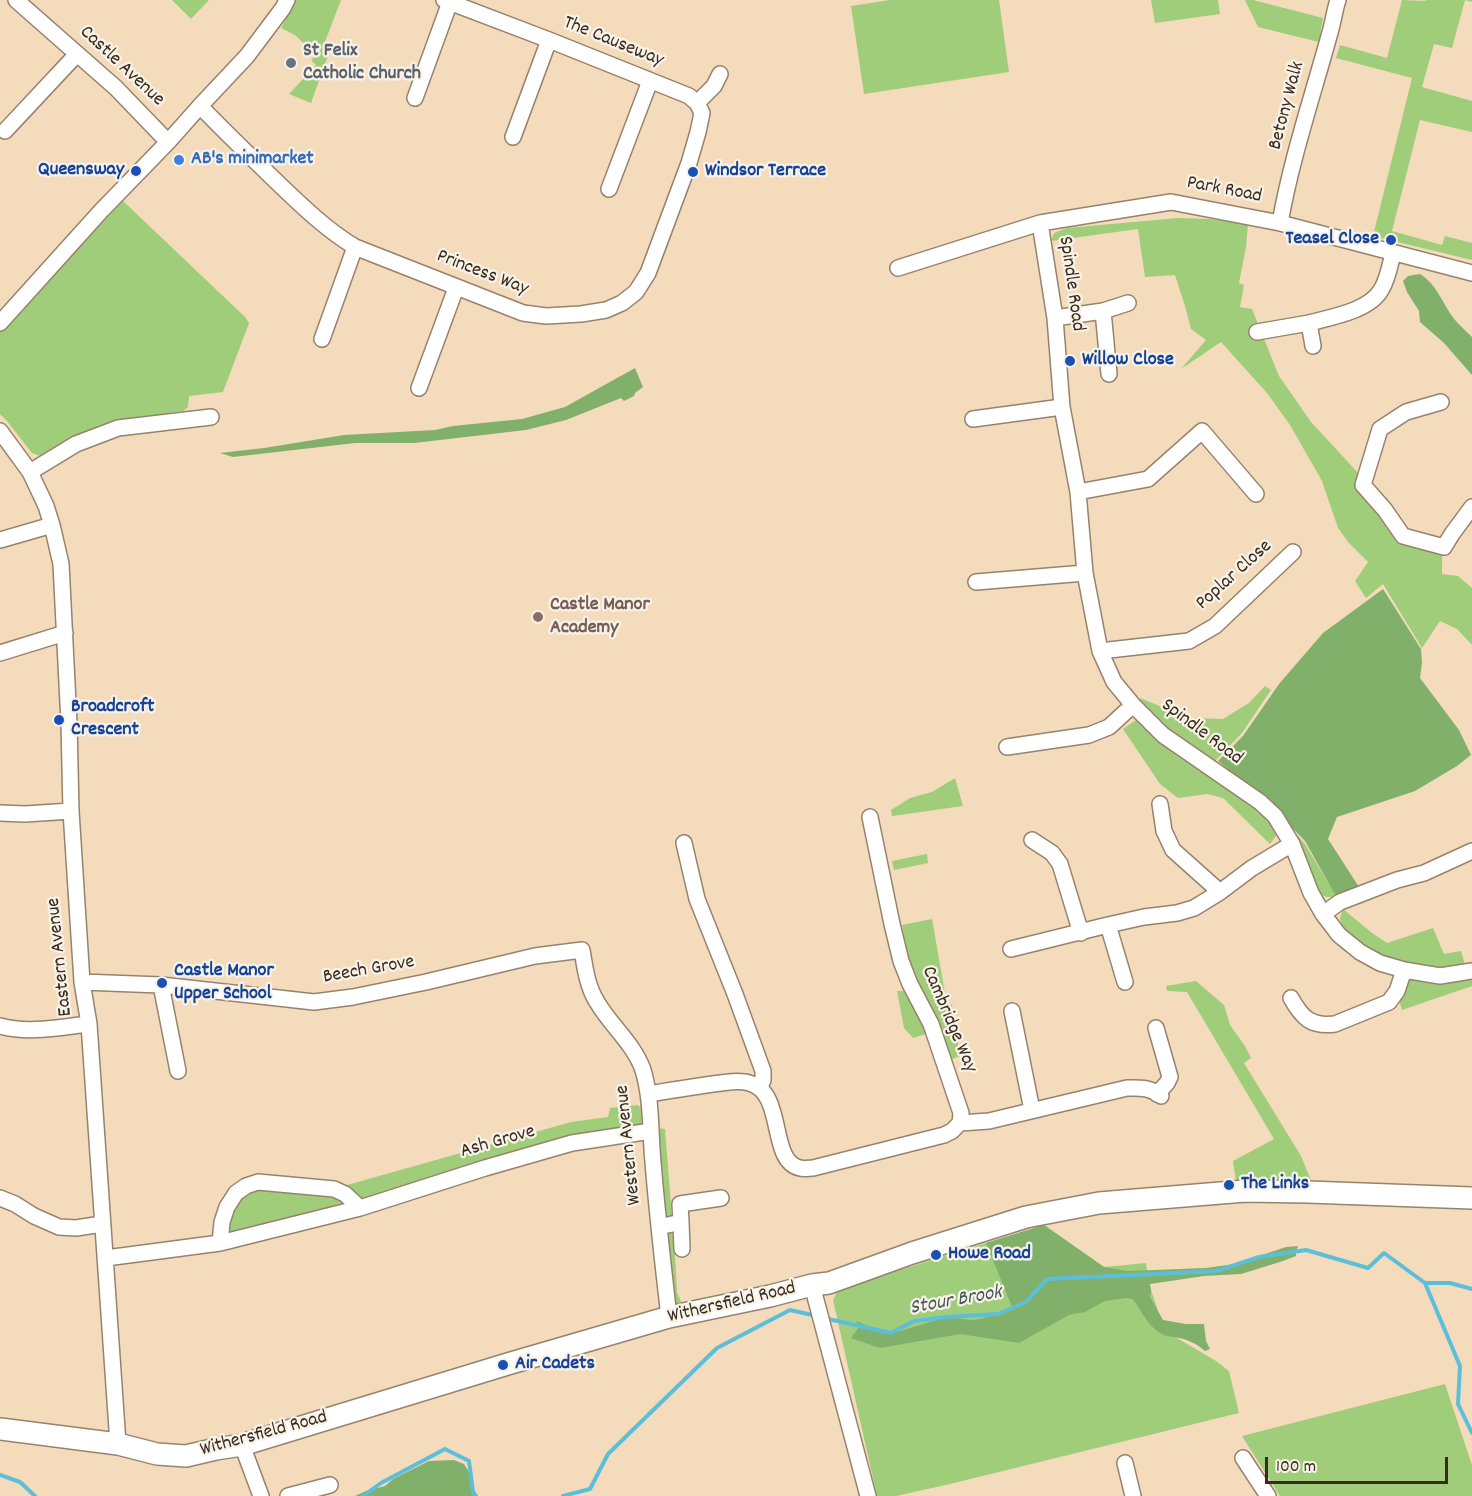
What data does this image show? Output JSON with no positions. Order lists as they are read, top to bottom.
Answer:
{
  "streets": {
    "street": [
      "The Causeway",
      "Castle Avenue",
      "Betony Walk",
      "Park Road",
      "Princess Way",
      "Spindle Road",
      "Poplar Close",
      "Eastern Avenue",
      "Beech Grove",
      "Cambridge Way",
      "Ash Grove",
      "Western Avenue",
      "Withersfield Road"
    ]
  },
  "crossings": [
    ["The Causeway", "Princess Way"],
    ["Betony Walk", "Park Road"],
    ["Park Road", "Spindle Road"],
    ["Spindle Road", "Poplar Close"],
    ["Eastern Avenue", "Beech Grove"],
    ["Eastern Avenue", "Ash Grove"],
    ["Eastern Avenue", "Withersfield Road"],
    ["Beech Grove", "Western Avenue"],
    ["Ash Grove", "Western Avenue"],
    ["Western Avenue", "Withersfield Road"]
  ],
  "water": ["Stour Brook"],
  "places": [
    "St Felix Catholic Church",
    "AB's minimarket",
    "Queensway",
    "Windsor Terrace",
    "Teasel Close",
    "Willow Close",
    "Castle Manor Academy",
    "Broadcroft Crescent",
    "Castle Manor Upper School",
    "The Links",
    "Howe Road",
    "Air Cadets"
  ],
  "scale_bar": "100 m"
}
